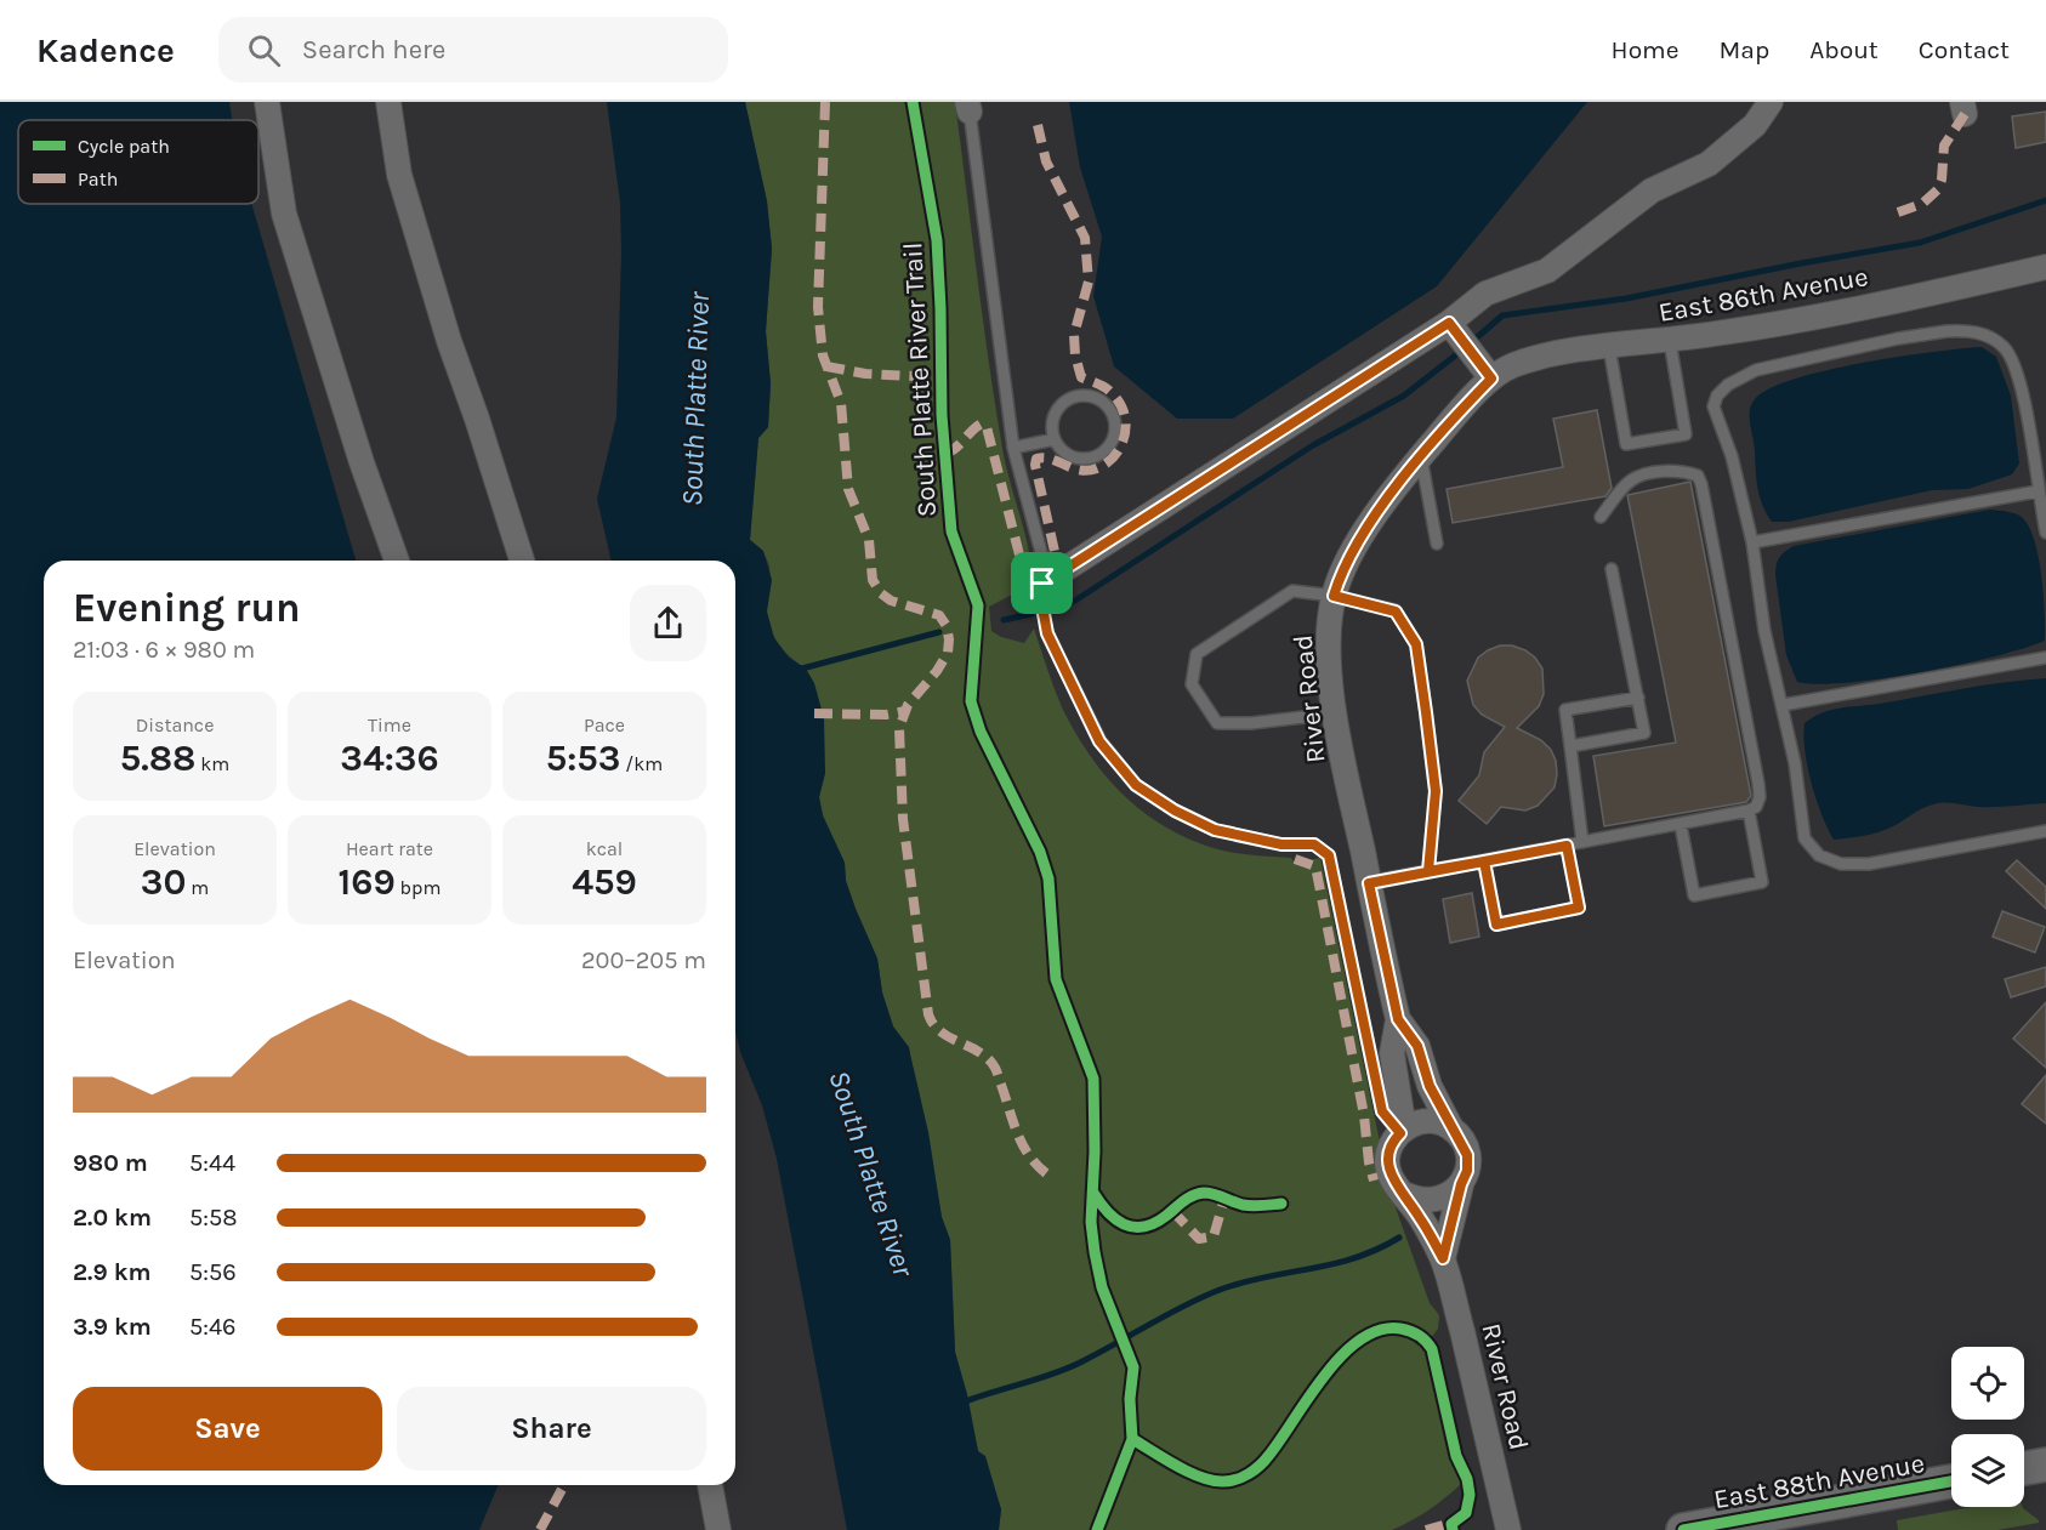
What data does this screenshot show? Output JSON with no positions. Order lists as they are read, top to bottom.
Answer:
{
  "streets": {
    "main road": ["East 88th Avenue"],
    "street": ["East 86th Avenue", "River Road"],
    "cycle path": ["South Platte River Trail"]
  },
  "crossings": [
    ["East 86th Avenue", "River Road"]
  ],
  "water": ["South Platte River"],
  "legend": ["Cycle path", "Path"],
  "page": {
    "header": "Kadence",
    "search": "Search here",
    "nav": [
      "Home",
      "Map",
      "About",
      "Contact"
    ],
    "heading": ["Evening run", "21:03 · 6 × 980 m"],
    "stats": [
      ["Distance", "5.88 km"],
      ["Time", "34:36"],
      ["Pace", "5:53 /km"],
      ["Elevation", "30 m"],
      ["Heart rate", "169 bpm"],
      ["kcal", "459"]
    ],
    "chart": ["Elevation", "200–205 m"],
    "list": [
      {
        "name": "980 m",
        "note": "5:44"
      },
      {
        "name": "2.0 km",
        "note": "5:58"
      },
      {
        "name": "2.9 km",
        "note": "5:56"
      },
      {
        "name": "3.9 km",
        "note": "5:46"
      }
    ],
    "buttons": ["Save", "Share"]
  }
}
